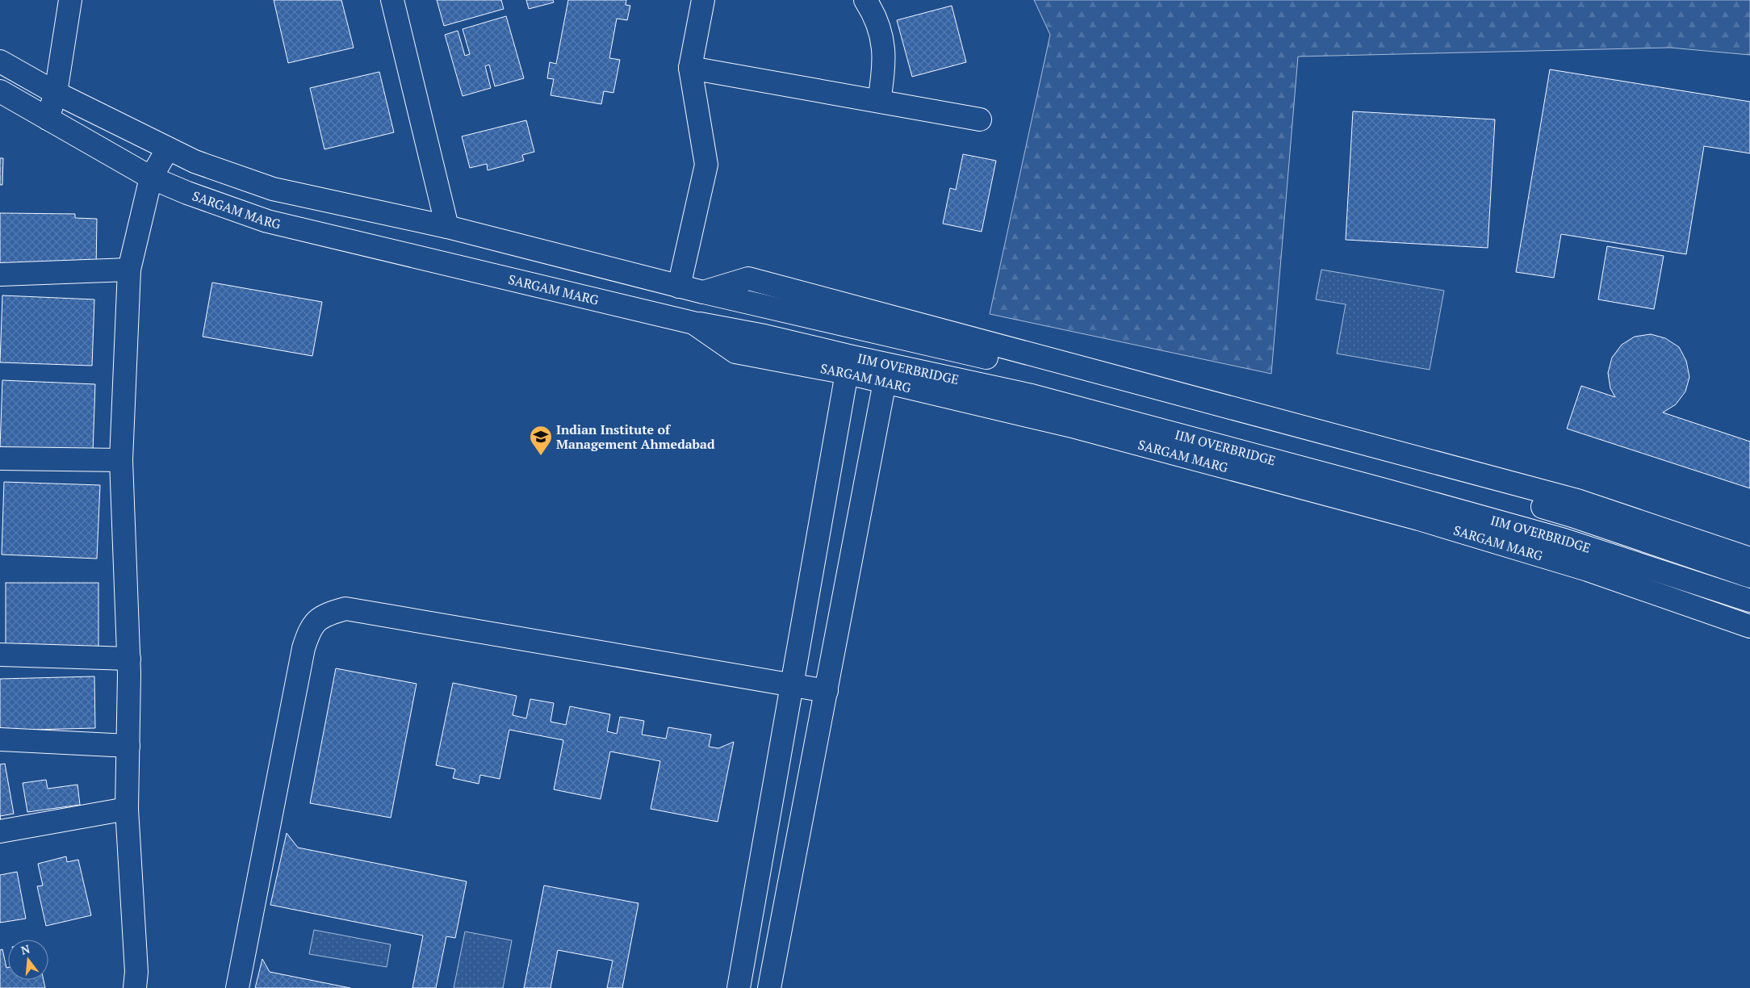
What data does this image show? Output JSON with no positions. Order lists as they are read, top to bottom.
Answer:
{
  "streets": {
    "main road": ["SARGAM MARG", "IIM OVERBRIDGE"]
  },
  "crossings": [
    ["SARGAM MARG", "IIM OVERBRIDGE"]
  ],
  "places": {
    "school or university": ["Indian Institute of Management Ahmedabad"]
  },
  "north": "top"
}
